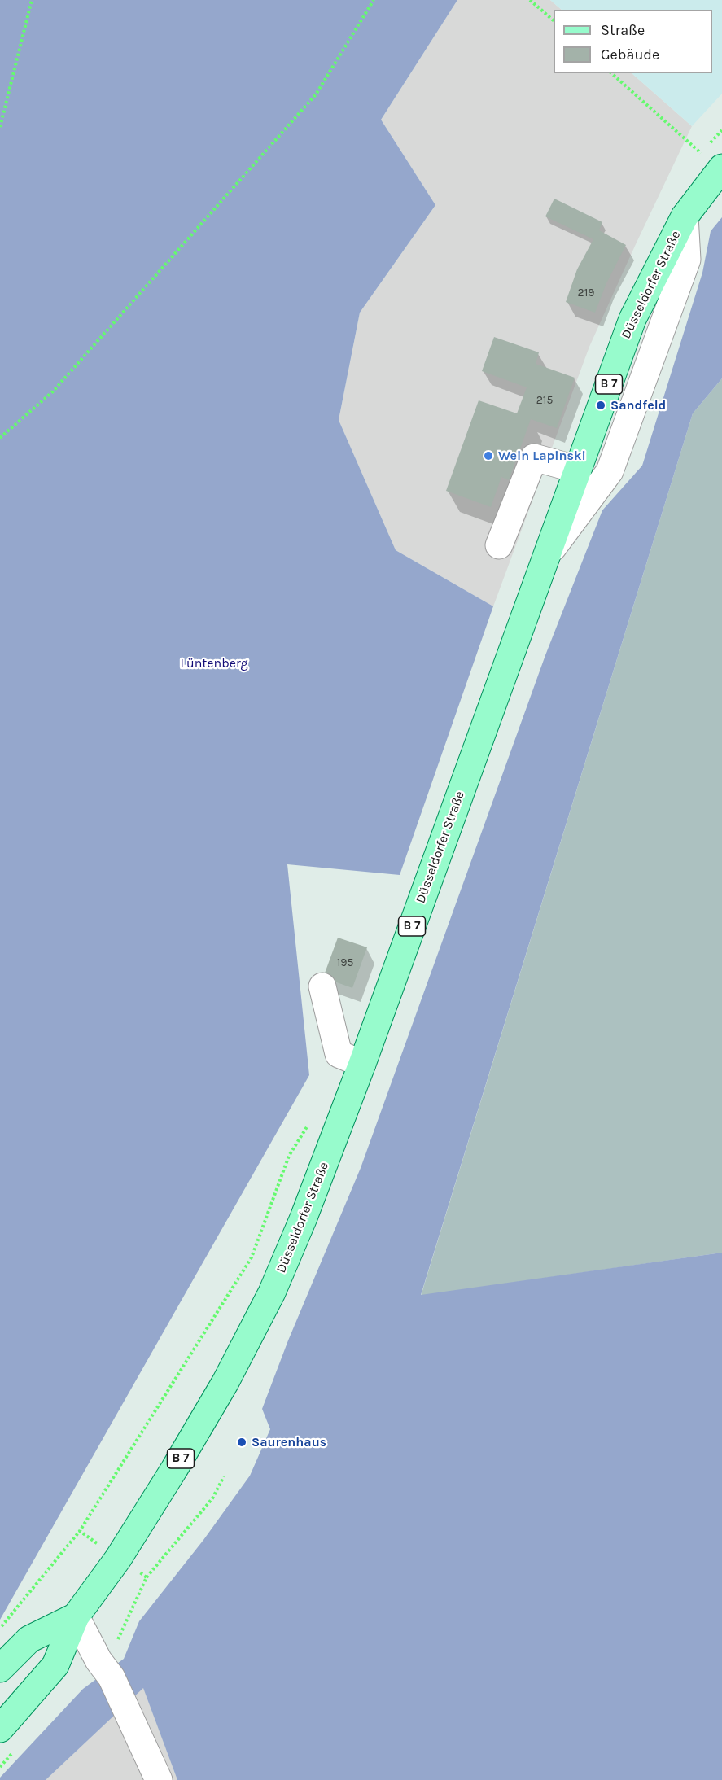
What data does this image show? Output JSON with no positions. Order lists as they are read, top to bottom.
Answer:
{
  "streets": {
    "main road": ["Düsseldorfer Straße", "B 7"]
  },
  "parks": ["Lüntenberg"],
  "places": ["Sandfeld", "Wein Lapinski", "Saurenhaus"],
  "house_numbers": ["219", "215", "195"],
  "legend": ["Straße", "Gebäude"]
}
